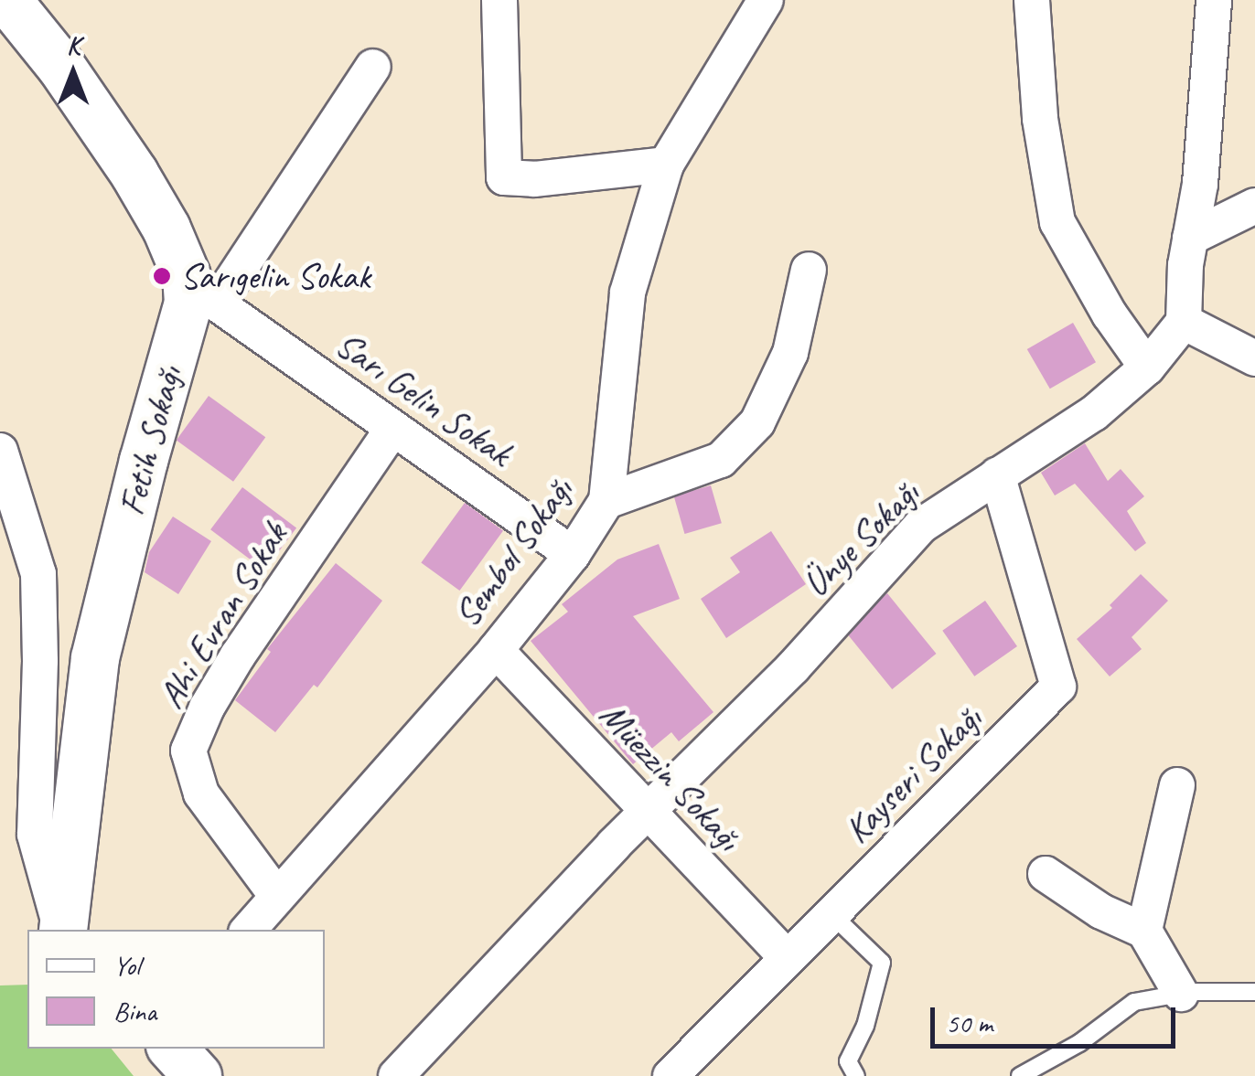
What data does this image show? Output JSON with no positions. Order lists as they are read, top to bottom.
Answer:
{
  "streets": {
    "street": [
      "Sarı Gelin Sokak",
      "Fetih Sokağı",
      "Ünye Sokağı",
      "Sembol Sokağı",
      "Ahi Evran Sokak",
      "Kayseri Sokağı",
      "Müezzin Sokağı"
    ]
  },
  "crossings": [
    ["Sarı Gelin Sokak", "Fetih Sokağı"],
    ["Sarı Gelin Sokak", "Sembol Sokağı"],
    ["Sarı Gelin Sokak", "Ahi Evran Sokak"],
    ["Ünye Sokağı", "Kayseri Sokağı"],
    ["Ünye Sokağı", "Müezzin Sokağı"],
    ["Sembol Sokağı", "Ahi Evran Sokak"],
    ["Sembol Sokağı", "Müezzin Sokağı"],
    ["Kayseri Sokağı", "Müezzin Sokağı"]
  ],
  "places": ["Sarıgelin Sokak"],
  "legend": ["Yol", "Bina"],
  "scale_bar": "50 m",
  "north": "top"
}
